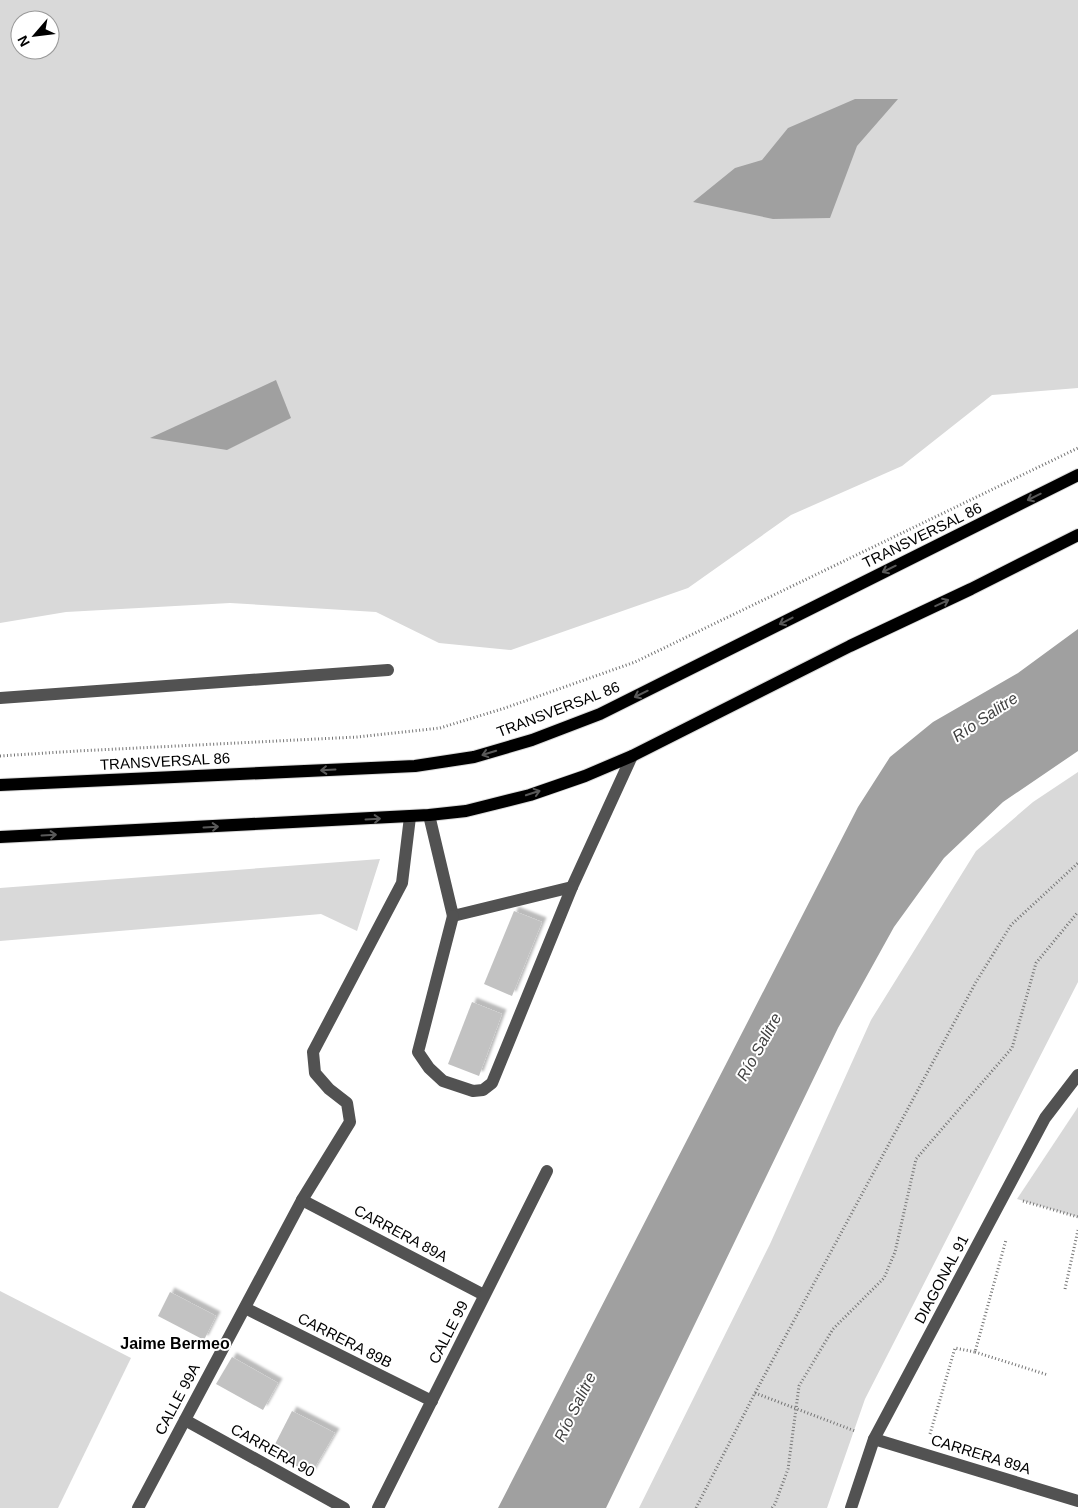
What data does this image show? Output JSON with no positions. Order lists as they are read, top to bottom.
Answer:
{
  "streets": {
    "main road": ["TRANSVERSAL 86"],
    "street": [
      "CARRERA 89A",
      "DIAGONAL 91",
      "CALLE 99",
      "CARRERA 89B",
      "CALLE 99A",
      "CARRERA 90"
    ]
  },
  "crossings": [
    ["CARRERA 89A", "DIAGONAL 91"],
    ["CARRERA 89A", "CALLE 99"],
    ["CARRERA 89A", "CALLE 99A"],
    ["CALLE 99", "CARRERA 89B"],
    ["CARRERA 89B", "CALLE 99A"],
    ["CALLE 99A", "CARRERA 90"]
  ],
  "districts": ["Jaime Bermeo"],
  "water": ["Río Salitre"],
  "north": "bottom left"
}
